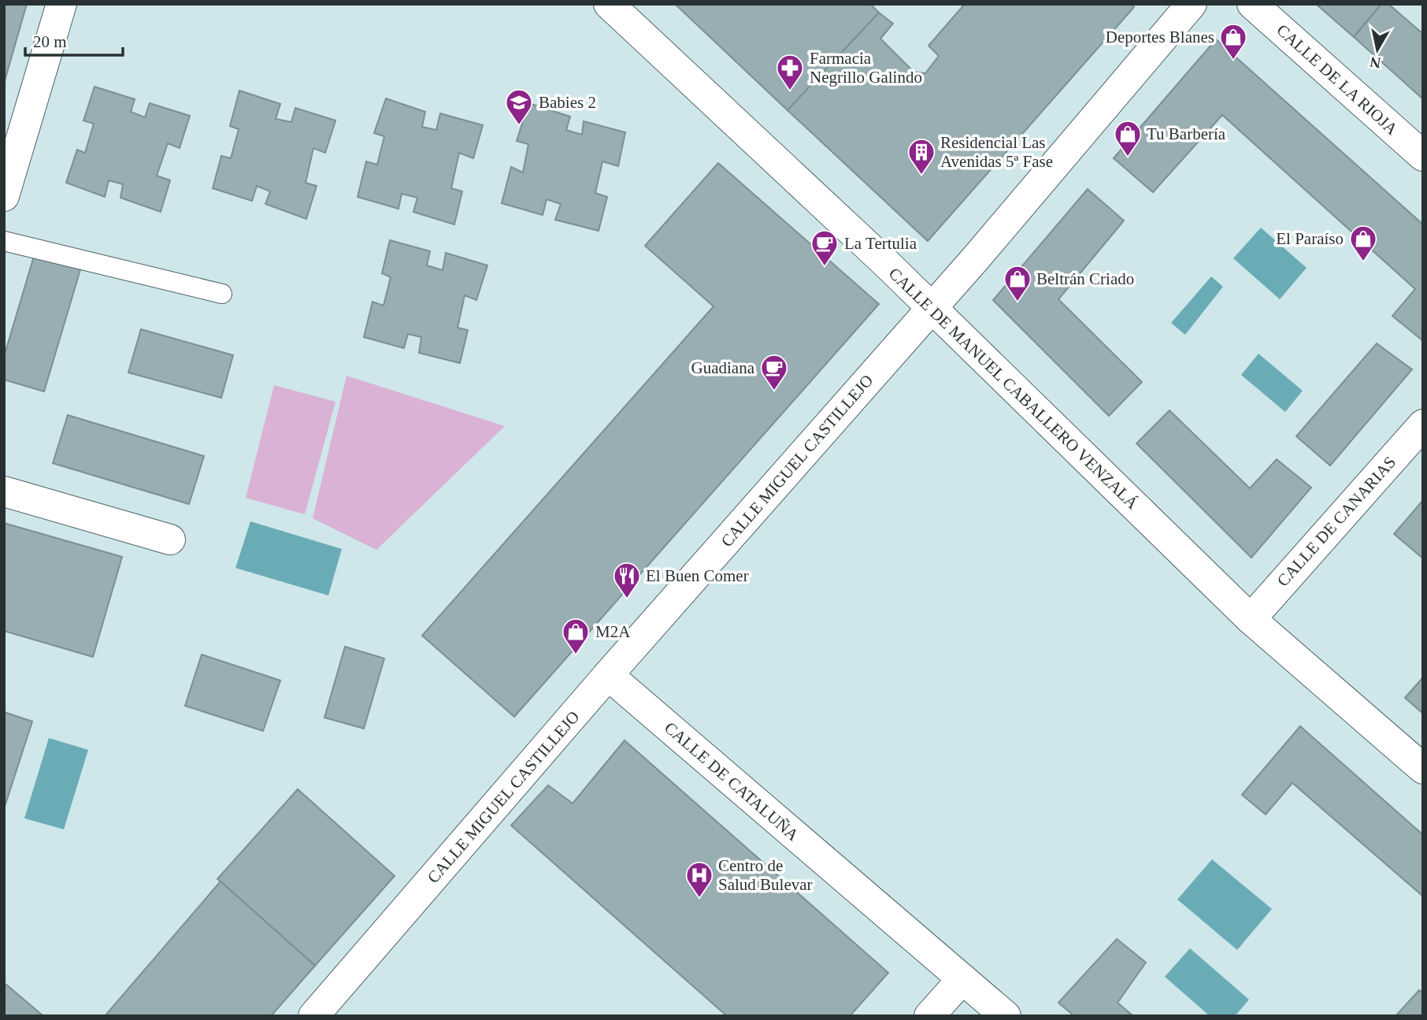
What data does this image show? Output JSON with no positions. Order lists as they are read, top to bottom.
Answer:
{
  "streets": {
    "street": [
      "CALLE DE LA RIOJA",
      "CALLE DE MANUEL CABALLERO VENZALÁ",
      "CALLE MIGUEL CASTILLEJO",
      "CALLE DE CANARIAS",
      "CALLE DE CATALUÑA"
    ]
  },
  "crossings": [
    ["CALLE DE MANUEL CABALLERO VENZALÁ", "CALLE MIGUEL CASTILLEJO"],
    ["CALLE DE MANUEL CABALLERO VENZALÁ", "CALLE DE CANARIAS"],
    ["CALLE MIGUEL CASTILLEJO", "CALLE DE CATALUÑA"]
  ],
  "places": {
    "shop": [
      "Deportes Blanes",
      "Tu Barbería",
      "El Paraíso",
      "Beltrán Criado",
      "M2A"
    ],
    "pharmacy": ["Farmacia Negrillo Galindo"],
    "school or university": ["Babies 2"],
    "building": ["Residencial Las Avenidas 5ª Fase"],
    "cafe": ["La Tertulia", "Guadiana"],
    "restaurant": ["El Buen Comer"],
    "hospital": ["Centro de Salud Bulevar"]
  },
  "scale_bar": "20 m",
  "north": "bottom"
}
